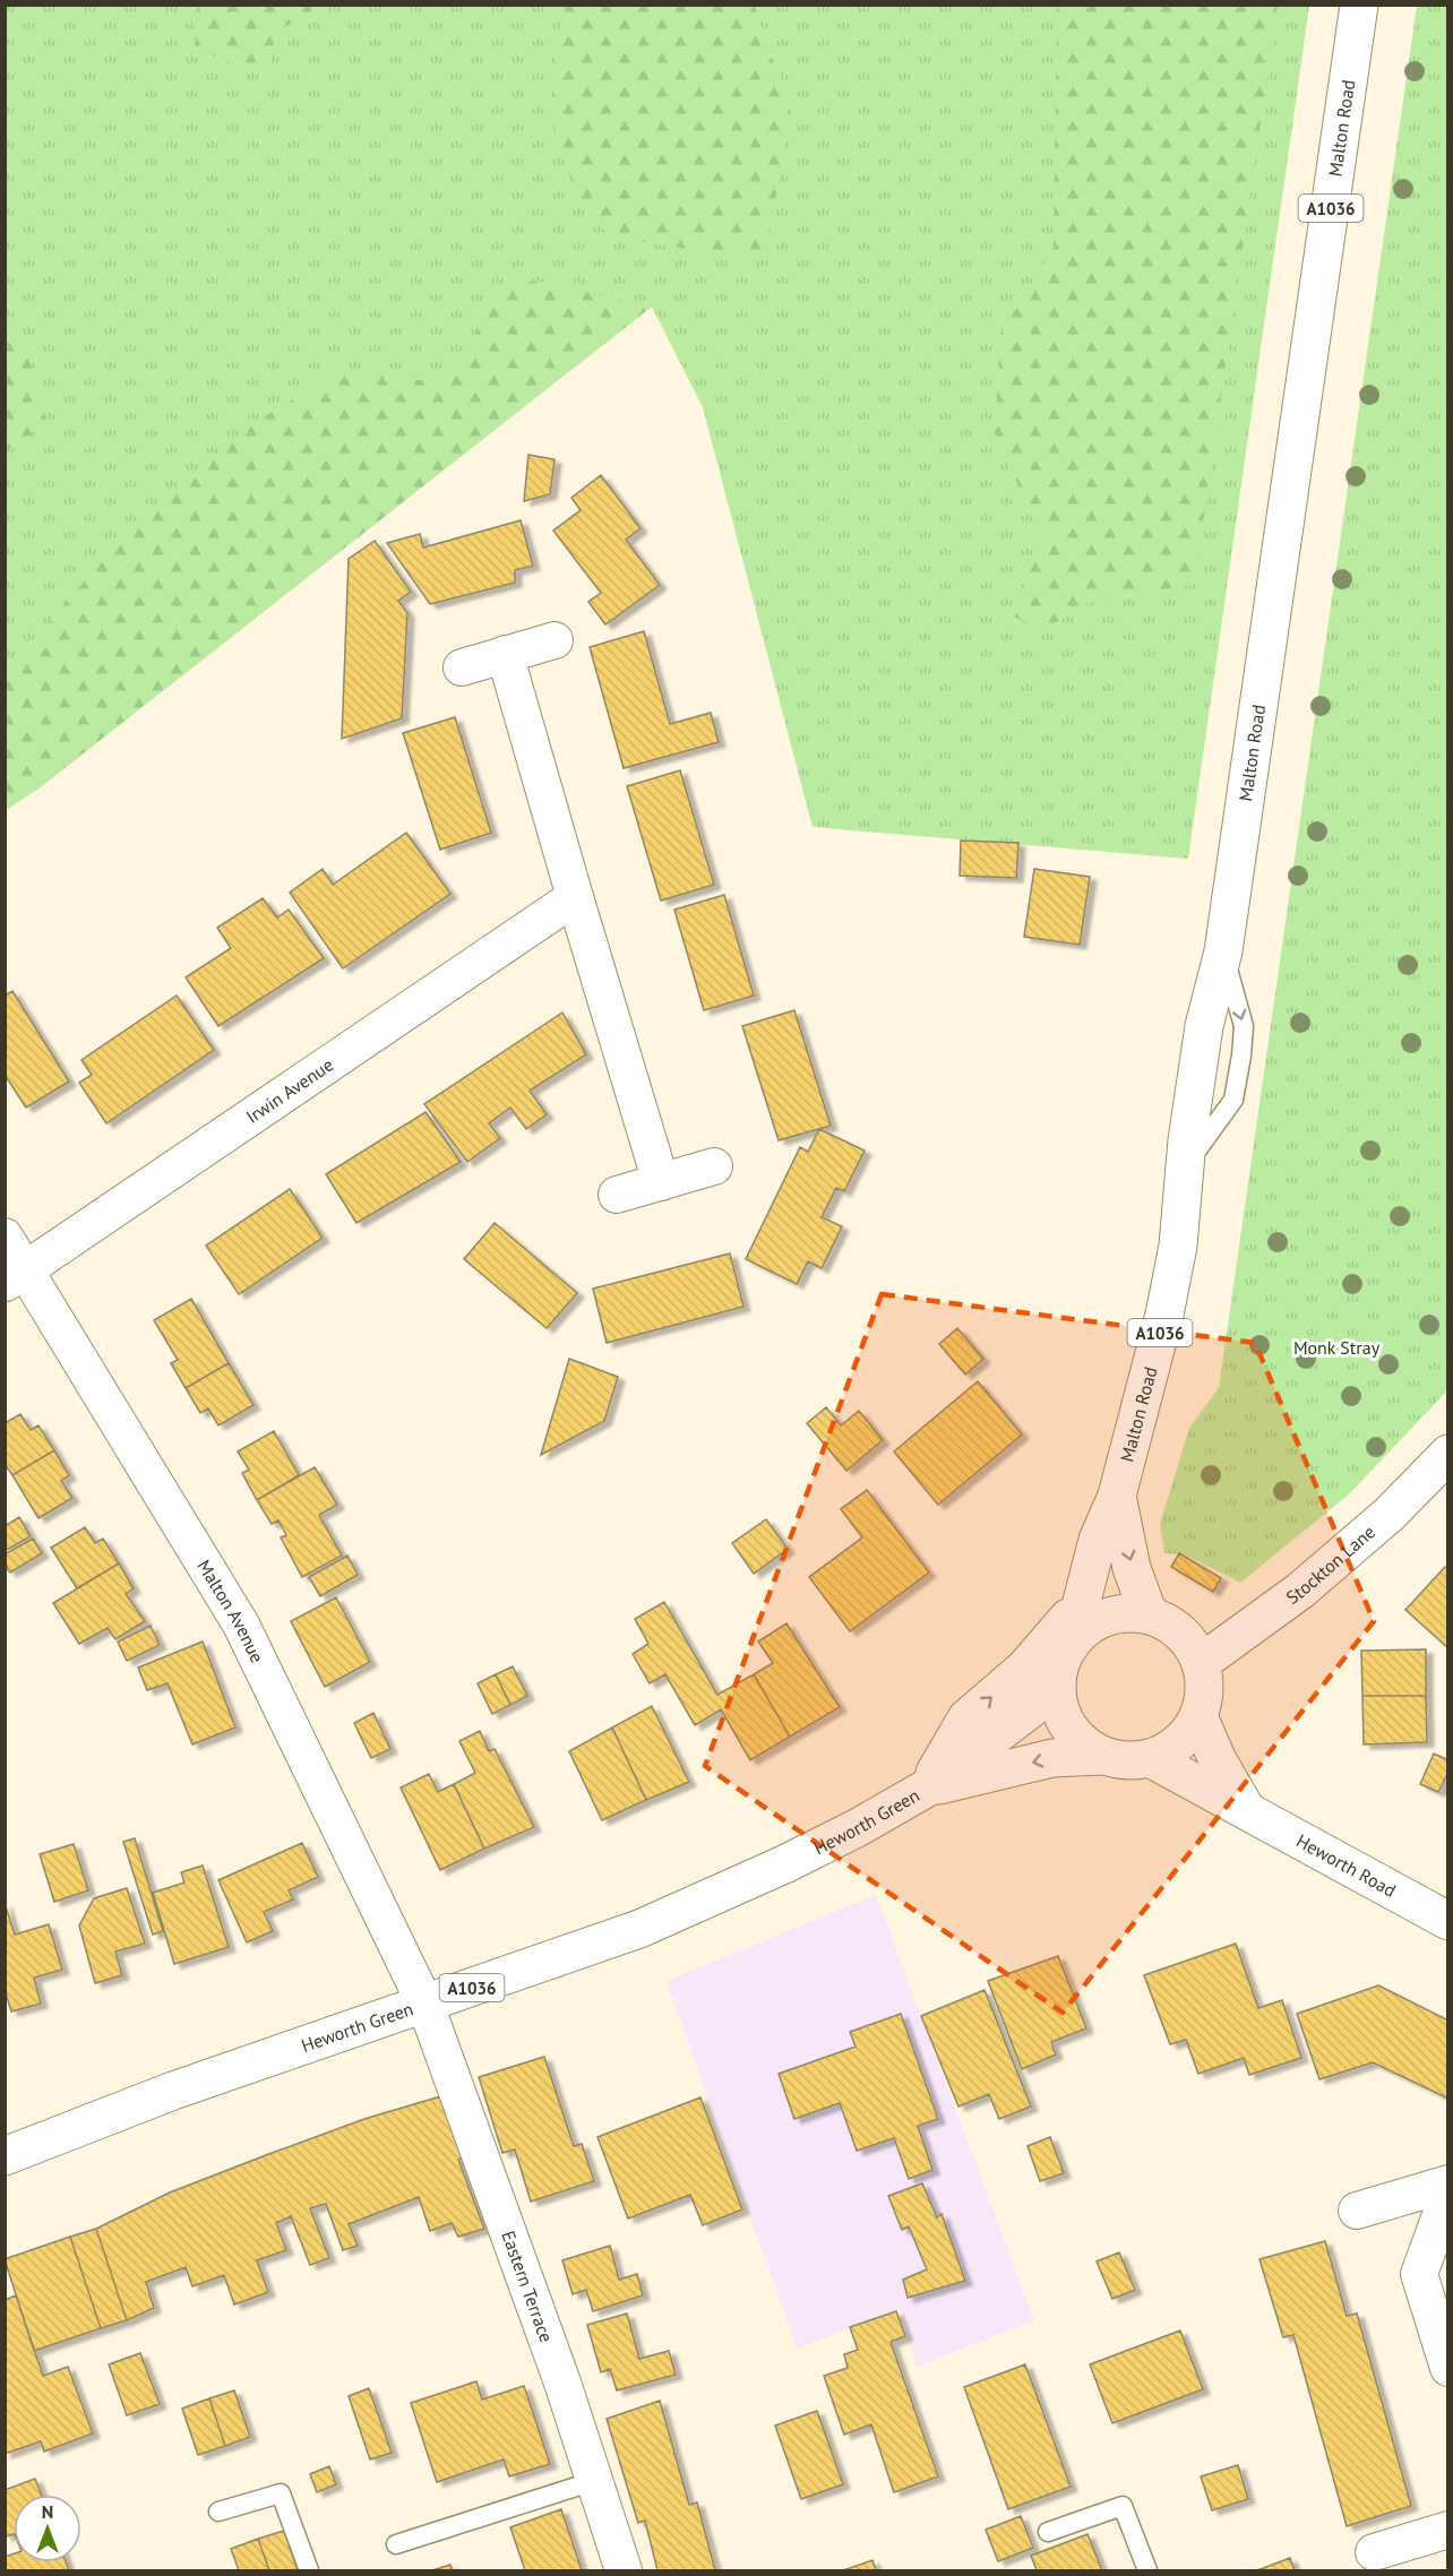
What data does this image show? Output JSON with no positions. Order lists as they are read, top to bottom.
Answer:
{
  "streets": {
    "main road": [
      "Malton Road",
      "A1036",
      "Stockton Lane",
      "Heworth Green",
      "Heworth Road"
    ],
    "street": ["Irwin Avenue", "Malton Avenue", "Eastern Terrace"]
  },
  "crossings": [
    ["Malton Road", "A1036"],
    ["Malton Road", "Stockton Lane"],
    ["Malton Road", "Heworth Green"],
    ["Malton Road", "Heworth Road"],
    ["A1036", "Stockton Lane"],
    ["A1036", "Heworth Green"],
    ["A1036", "Heworth Road"],
    ["Irwin Avenue", "Malton Avenue"],
    ["Stockton Lane", "Heworth Green"],
    ["Stockton Lane", "Heworth Road"],
    ["Malton Avenue", "Heworth Green"],
    ["Malton Avenue", "Eastern Terrace"],
    ["Heworth Green", "Heworth Road"],
    ["Heworth Green", "Eastern Terrace"]
  ],
  "parks": ["Monk Stray"],
  "north": "top"
}
